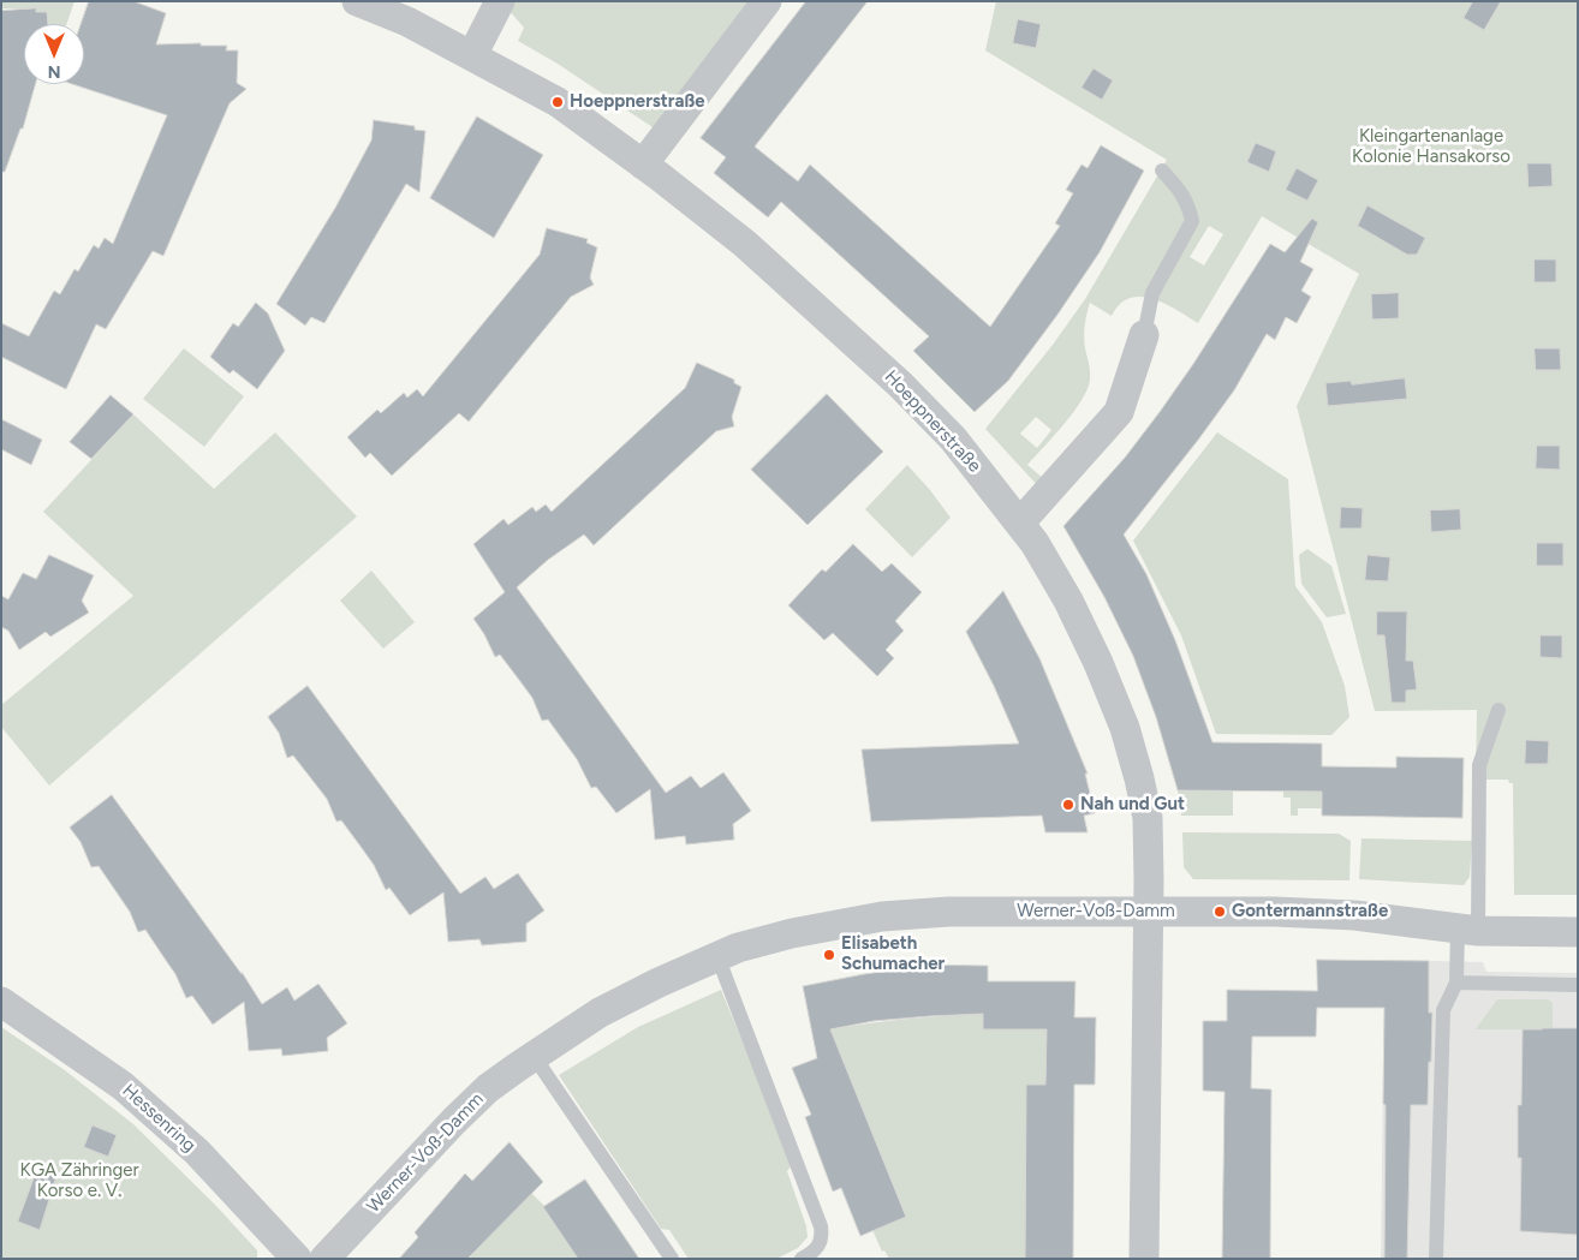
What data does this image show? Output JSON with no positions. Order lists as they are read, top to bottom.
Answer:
{
  "streets": {
    "street": ["Hoeppnerstraße", "Werner-Voß-Damm", "Hessenring"]
  },
  "crossings": [
    ["Hoeppnerstraße", "Werner-Voß-Damm"]
  ],
  "parks": ["Kleingartenanlage Kolonie Hansakorso", "KGA Zähringer Korso e. V."],
  "places": [
    "Hoeppnerstraße",
    "Nah und Gut",
    "Gontermannstraße",
    "Elisabeth Schumacher"
  ],
  "north": "bottom"
}
